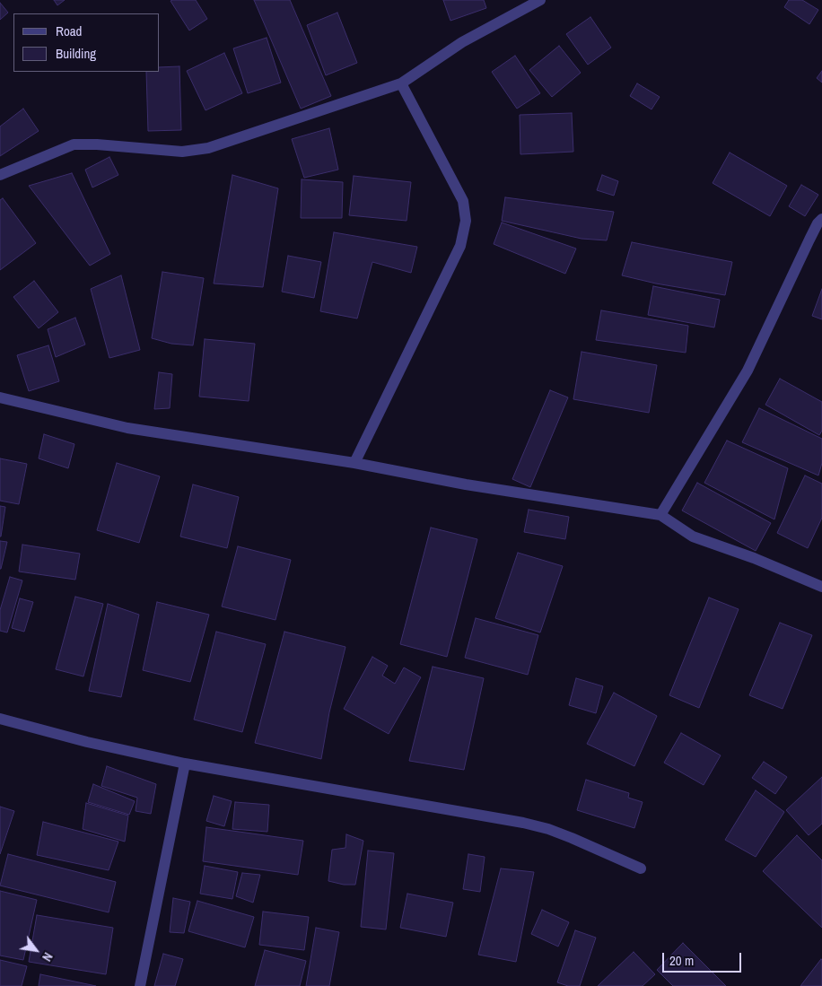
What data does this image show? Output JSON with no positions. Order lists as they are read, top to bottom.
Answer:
{
  "legend": ["Road", "Building"],
  "scale_bar": "20 m",
  "north": "bottom right"
}
